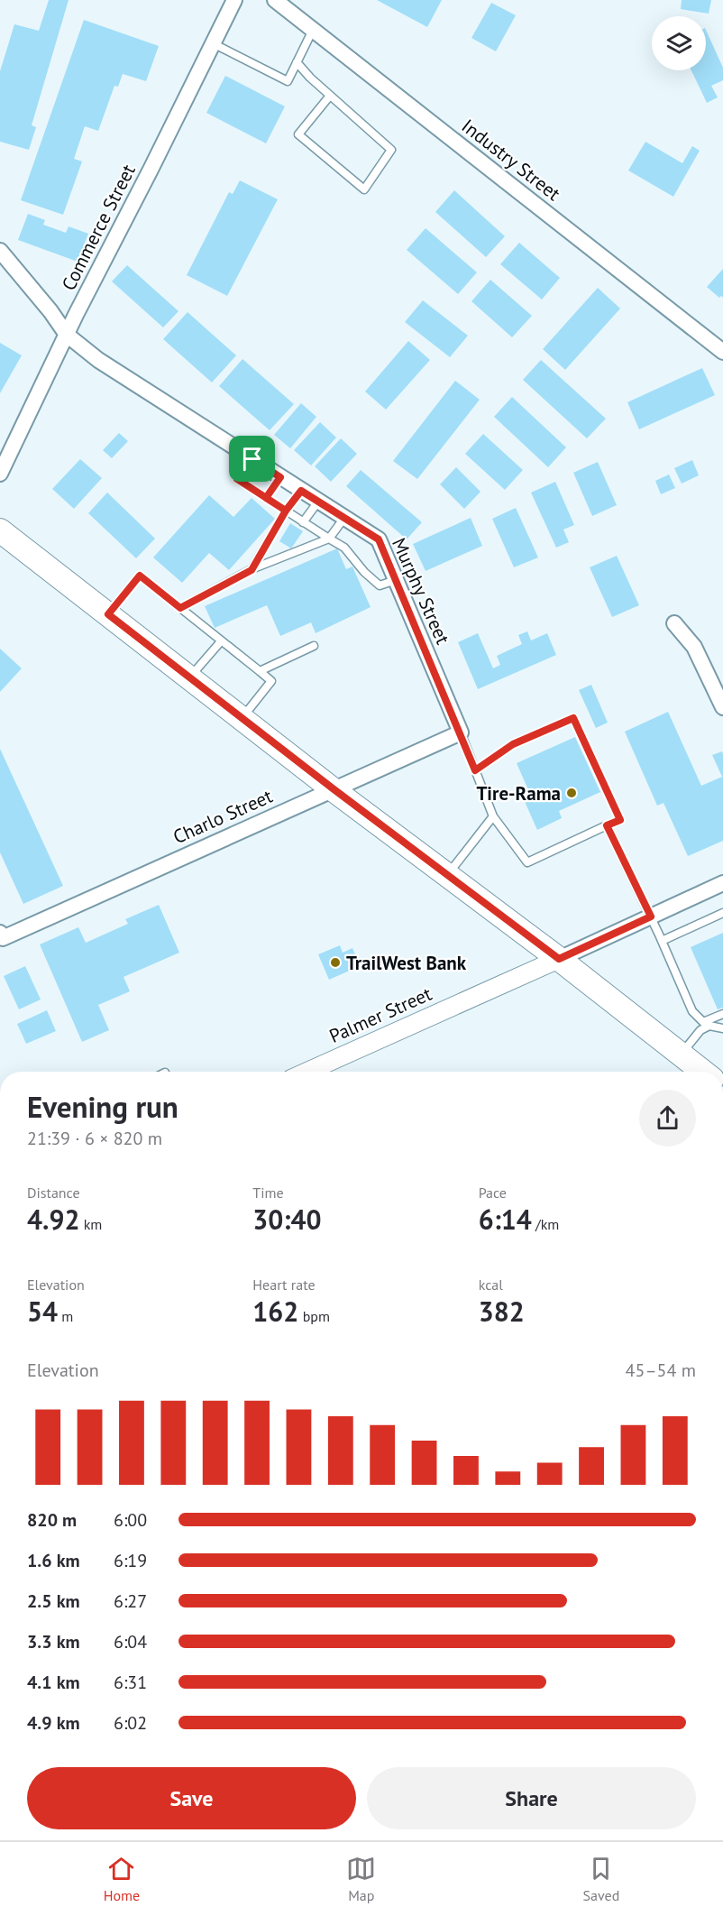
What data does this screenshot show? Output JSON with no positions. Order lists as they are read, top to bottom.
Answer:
{
  "streets": {
    "street": [
      "Industry Street",
      "Commerce Street",
      "Murphy Street",
      "Charlo Street",
      "Palmer Street"
    ]
  },
  "crossings": [
    ["Commerce Street", "Murphy Street"],
    ["Murphy Street", "Charlo Street"]
  ],
  "places": ["Tire-Rama", "TrailWest Bank"],
  "page": {
    "heading": ["Evening run", "21:39 · 6 × 820 m"],
    "stats": [
      ["Distance", "4.92 km"],
      ["Time", "30:40"],
      ["Pace", "6:14 /km"],
      ["Elevation", "54 m"],
      ["Heart rate", "162 bpm"],
      ["kcal", "382"]
    ],
    "chart": ["Elevation", "45–54 m"],
    "list": [
      {
        "name": "820 m",
        "note": "6:00"
      },
      {
        "name": "1.6 km",
        "note": "6:19"
      },
      {
        "name": "2.5 km",
        "note": "6:27"
      },
      {
        "name": "3.3 km",
        "note": "6:04"
      },
      {
        "name": "4.1 km",
        "note": "6:31"
      },
      {
        "name": "4.9 km",
        "note": "6:02"
      }
    ],
    "buttons": ["Save", "Share"],
    "tabs": ["Home", "Map", "Saved"]
  }
}
